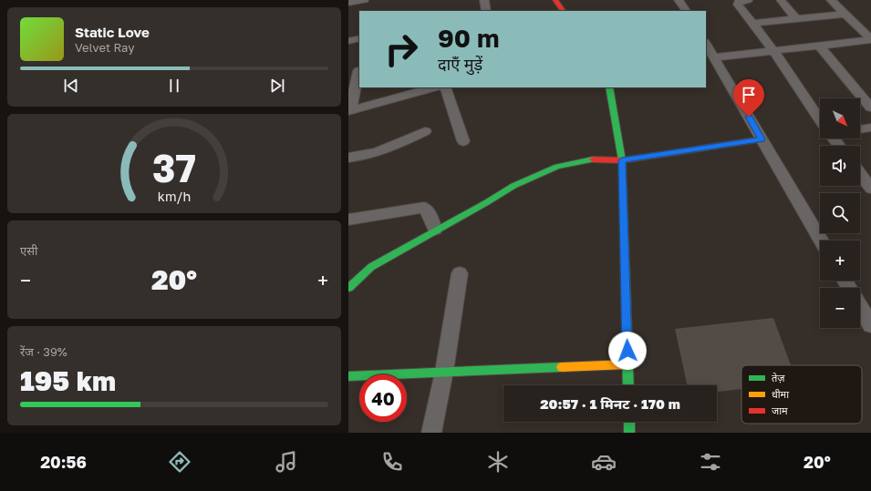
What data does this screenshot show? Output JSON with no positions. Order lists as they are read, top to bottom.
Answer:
{
  "legend": ["तेज़", "धीमा", "जाम"],
  "north": "bottom right",
  "page": {
    "turn": ["90 m", "दाएँ मुड़ें"],
    "song": ["Static Love", "Velvet Ray"],
    "map_buttons": ["+", "−"],
    "tile": [
      "एसी",
      ["रेंज · 39%", "195 km"]
    ],
    "heat": ["−", "20°", "+"],
    "limit": "40",
    "trip": "20:57 · 1 मिनट · 170 m",
    "tabs": ["20:56", "20°"],
    "gauge": ["37", "km/h"]
  }
}
